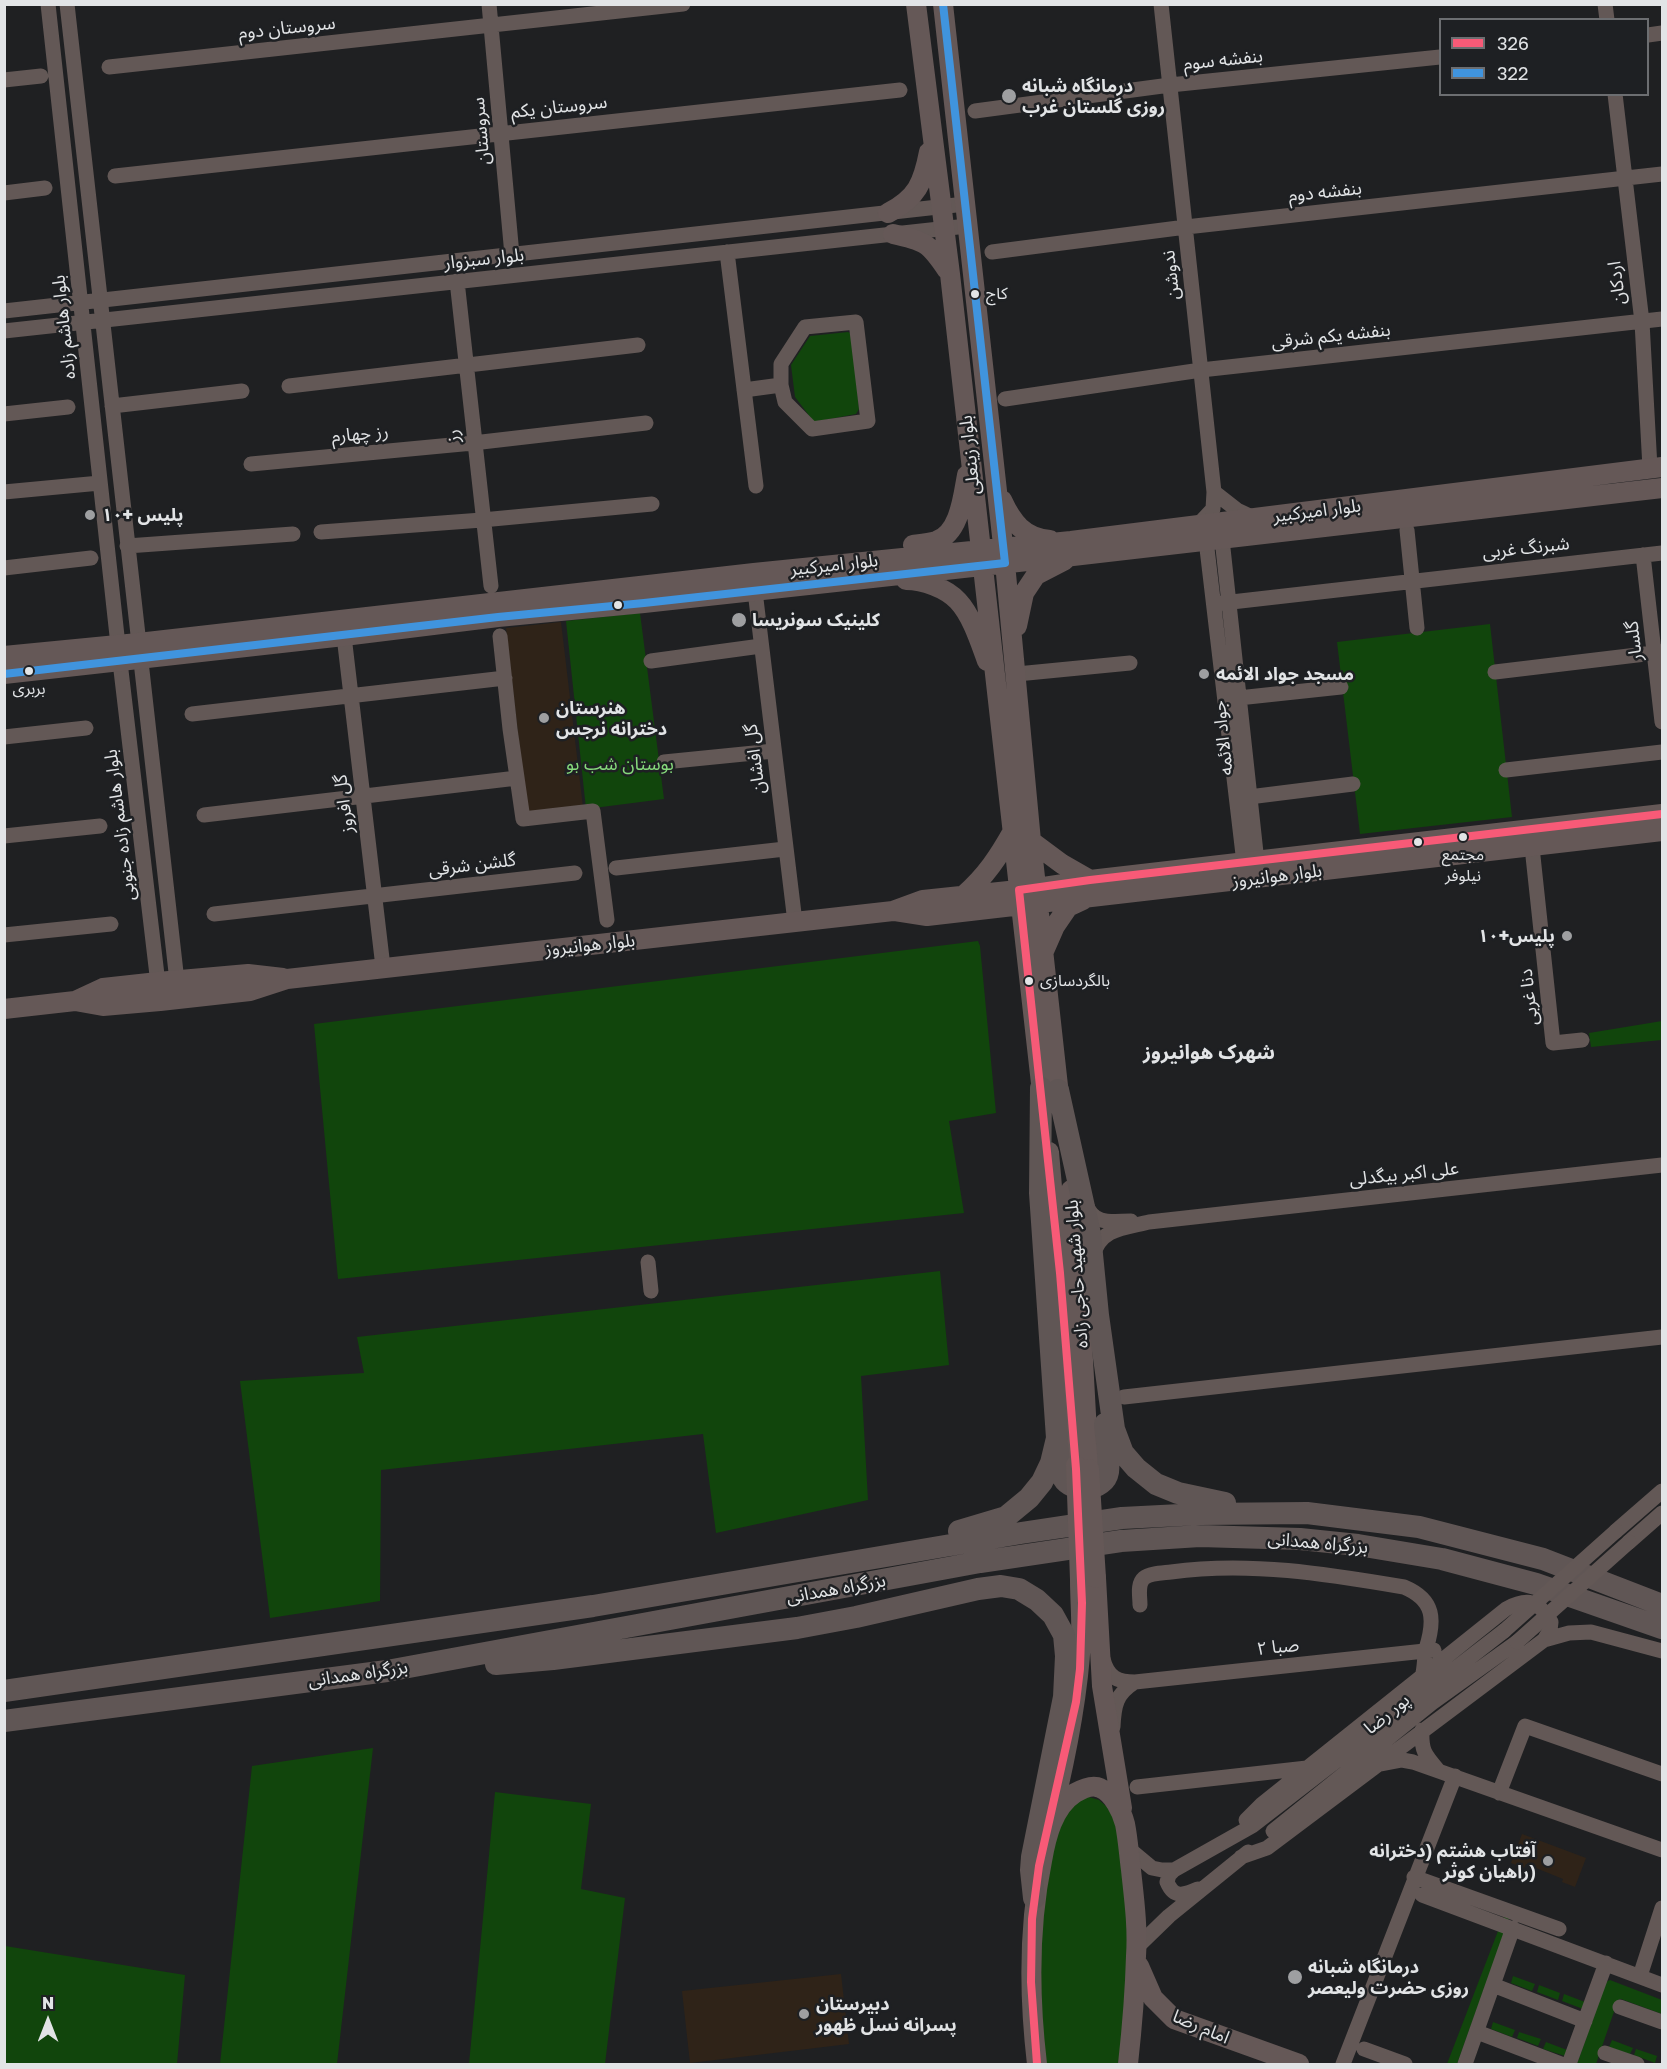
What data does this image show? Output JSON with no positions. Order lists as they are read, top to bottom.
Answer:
{
  "streets": {
    "highway": ["بزرگراه همدانی"],
    "main road": [
      "بلوار زینعلی",
      "بلوار امیرکبیر",
      "بلوار هوانیروز",
      "بلوار شهید حاجی زاده",
      "امام رضا"
    ],
    "street": [
      "سروستان دوم",
      "بنفشه سوم",
      "سروستان یکم",
      "سروستان",
      "بنفشه دوم",
      "بلوار سبزوار",
      "ندوشن",
      "اردکان",
      "بلوار هاشم زاده",
      "بنفشه یکم شرقی",
      "رز چهارم",
      "رز",
      "شبرنگ غربی",
      "گلسار",
      "جواد الائمه",
      "گل افشان",
      "گل افروز",
      "بلوار هاشم زاده جنوبی",
      "گلشن شرقی",
      "دنا غربی",
      "علی اکبر بیگدلی",
      "صبا ۲",
      "پور رضا"
    ]
  },
  "crossings": [
    ["سروستان دوم", "سروستان"],
    ["بنفشه سوم", "ندوشن"],
    ["سروستان یکم", "سروستان"],
    ["سروستان", "بلوار سبزوار"],
    ["بنفشه دوم", "ندوشن"],
    ["بنفشه دوم", "اردکان"],
    ["بلوار سبزوار", "بلوار هاشم زاده"],
    ["بلوار سبزوار", "رز"],
    ["بلوار سبزوار", "بلوار زینعلی"],
    ["ندوشن", "بنفشه یکم شرقی"],
    ["اردکان", "بنفشه یکم شرقی"],
    ["اردکان", "بلوار امیرکبیر"],
    ["بلوار هاشم زاده", "بلوار امیرکبیر"],
    ["بلوار هاشم زاده", "بلوار هاشم زاده جنوبی"],
    ["رز چهارم", "رز"],
    ["بلوار زینعلی", "بلوار امیرکبیر"],
    ["بلوار زینعلی", "بلوار هوانیروز"],
    ["بلوار زینعلی", "بلوار شهید حاجی زاده"],
    ["بلوار امیرکبیر", "جواد الائمه"],
    ["بلوار امیرکبیر", "گل افشان"],
    ["بلوار امیرکبیر", "گل افروز"],
    ["بلوار امیرکبیر", "بلوار هاشم زاده جنوبی"],
    ["شبرنگ غربی", "گلسار"],
    ["شبرنگ غربی", "جواد الائمه"],
    ["جواد الائمه", "بلوار هوانیروز"],
    ["گل افشان", "بلوار هوانیروز"],
    ["گل افروز", "گلشن شرقی"],
    ["گل افروز", "بلوار هوانیروز"],
    ["بلوار هاشم زاده جنوبی", "بلوار هوانیروز"],
    ["بلوار هوانیروز", "دنا غربی"],
    ["بلوار هوانیروز", "بلوار شهید حاجی زاده"],
    ["بلوار شهید حاجی زاده", "پور رضا"],
    ["بلوار شهید حاجی زاده", "امام رضا"],
    ["پور رضا", "امام رضا"]
  ],
  "districts": ["شهرک هوانیروز"],
  "parks": ["بوستان شب بو"],
  "places": [
    "درمانگاه شبانه روزی گلستان غرب",
    "کاج",
    "پلیس +۱۰",
    "کلینیک سونریسا",
    "بربری",
    "مسجد جواد الائمه",
    "هنرستان دخترانه نرجس",
    "مجتمع نیلوفر",
    "پلیس+۱۰",
    "بالگردسازی",
    "آفتاب هشتم (دخترانه راهیان کوثر)",
    "درمانگاه شبانه روزی حضرت ولیعصر",
    "دبیرستان پسرانه نسل ظهور"
  ],
  "lines": ["transit line 322", "transit line 326"],
  "legend": ["326", "322"],
  "north": "top"
}
